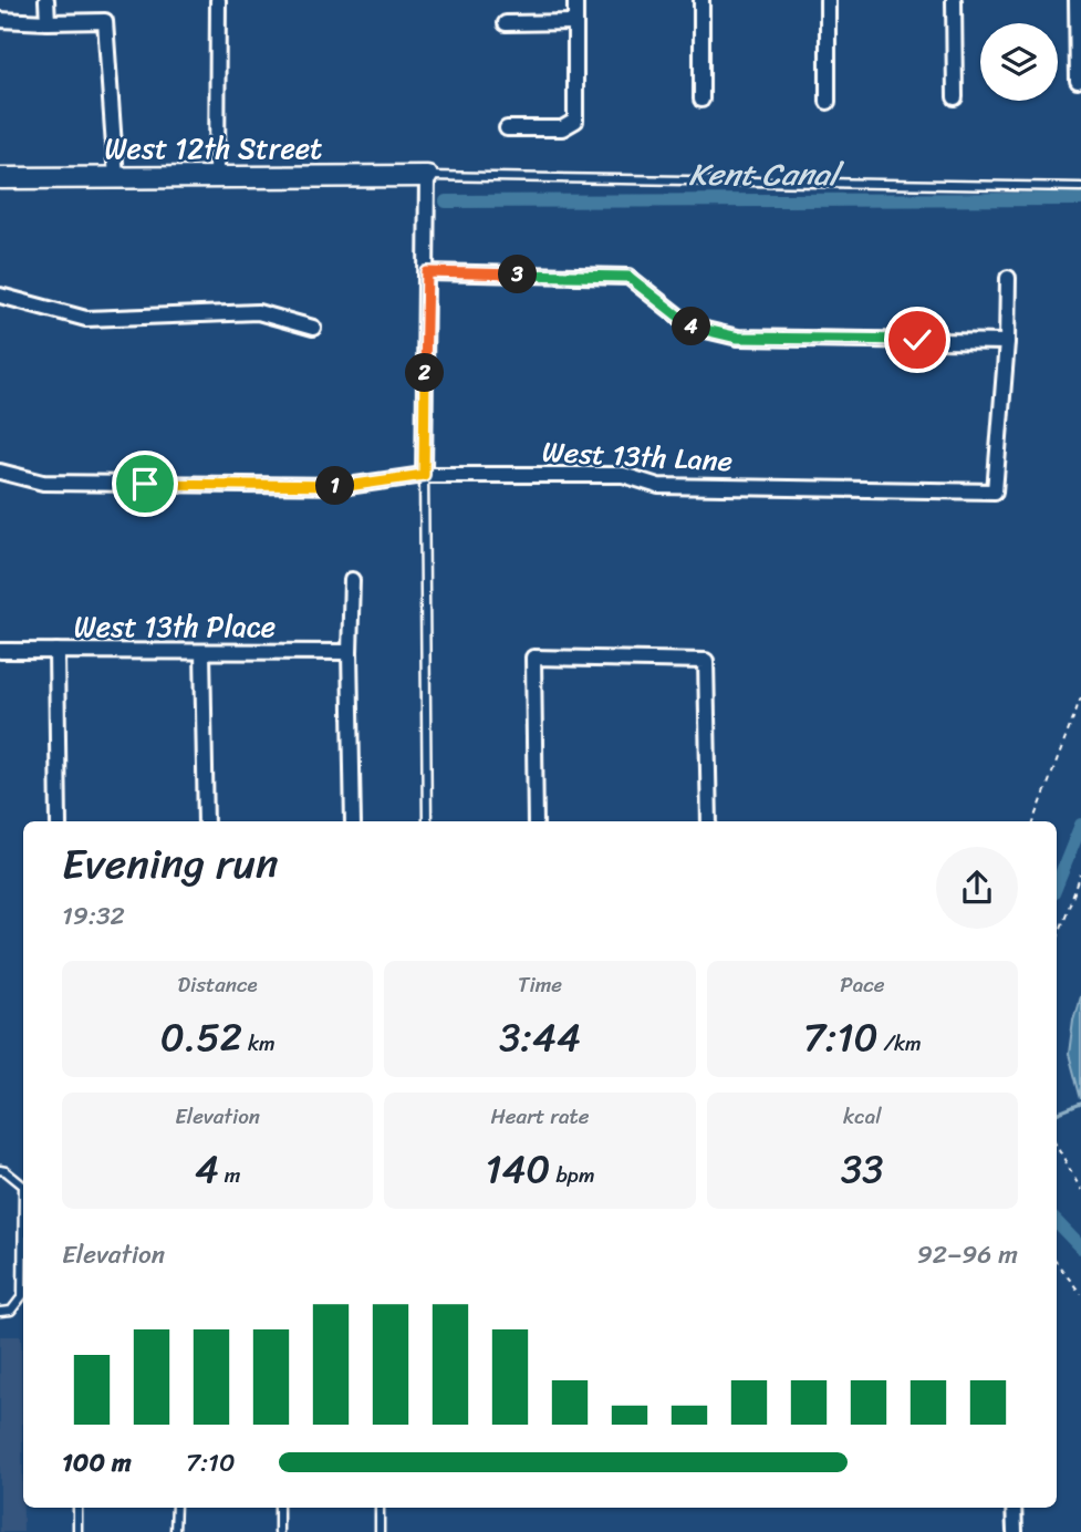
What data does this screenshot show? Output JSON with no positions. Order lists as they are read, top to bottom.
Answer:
{
  "streets": {
    "street": ["West 12th Street", "West 13th Lane", "West 13th Place"]
  },
  "water": ["Kent Canal"],
  "page": {
    "pins": [
      "3",
      "4",
      "2",
      "1"
    ],
    "heading": ["Evening run", "19:32"],
    "stats": [
      ["Distance", "0.52 km"],
      ["Time", "3:44"],
      ["Pace", "7:10 /km"],
      ["Elevation", "4 m"],
      ["Heart rate", "140 bpm"],
      ["kcal", "33"]
    ],
    "chart": ["Elevation", "92–96 m"],
    "list": [
      {
        "name": "100 m",
        "note": "7:10"
      }
    ]
  }
}
